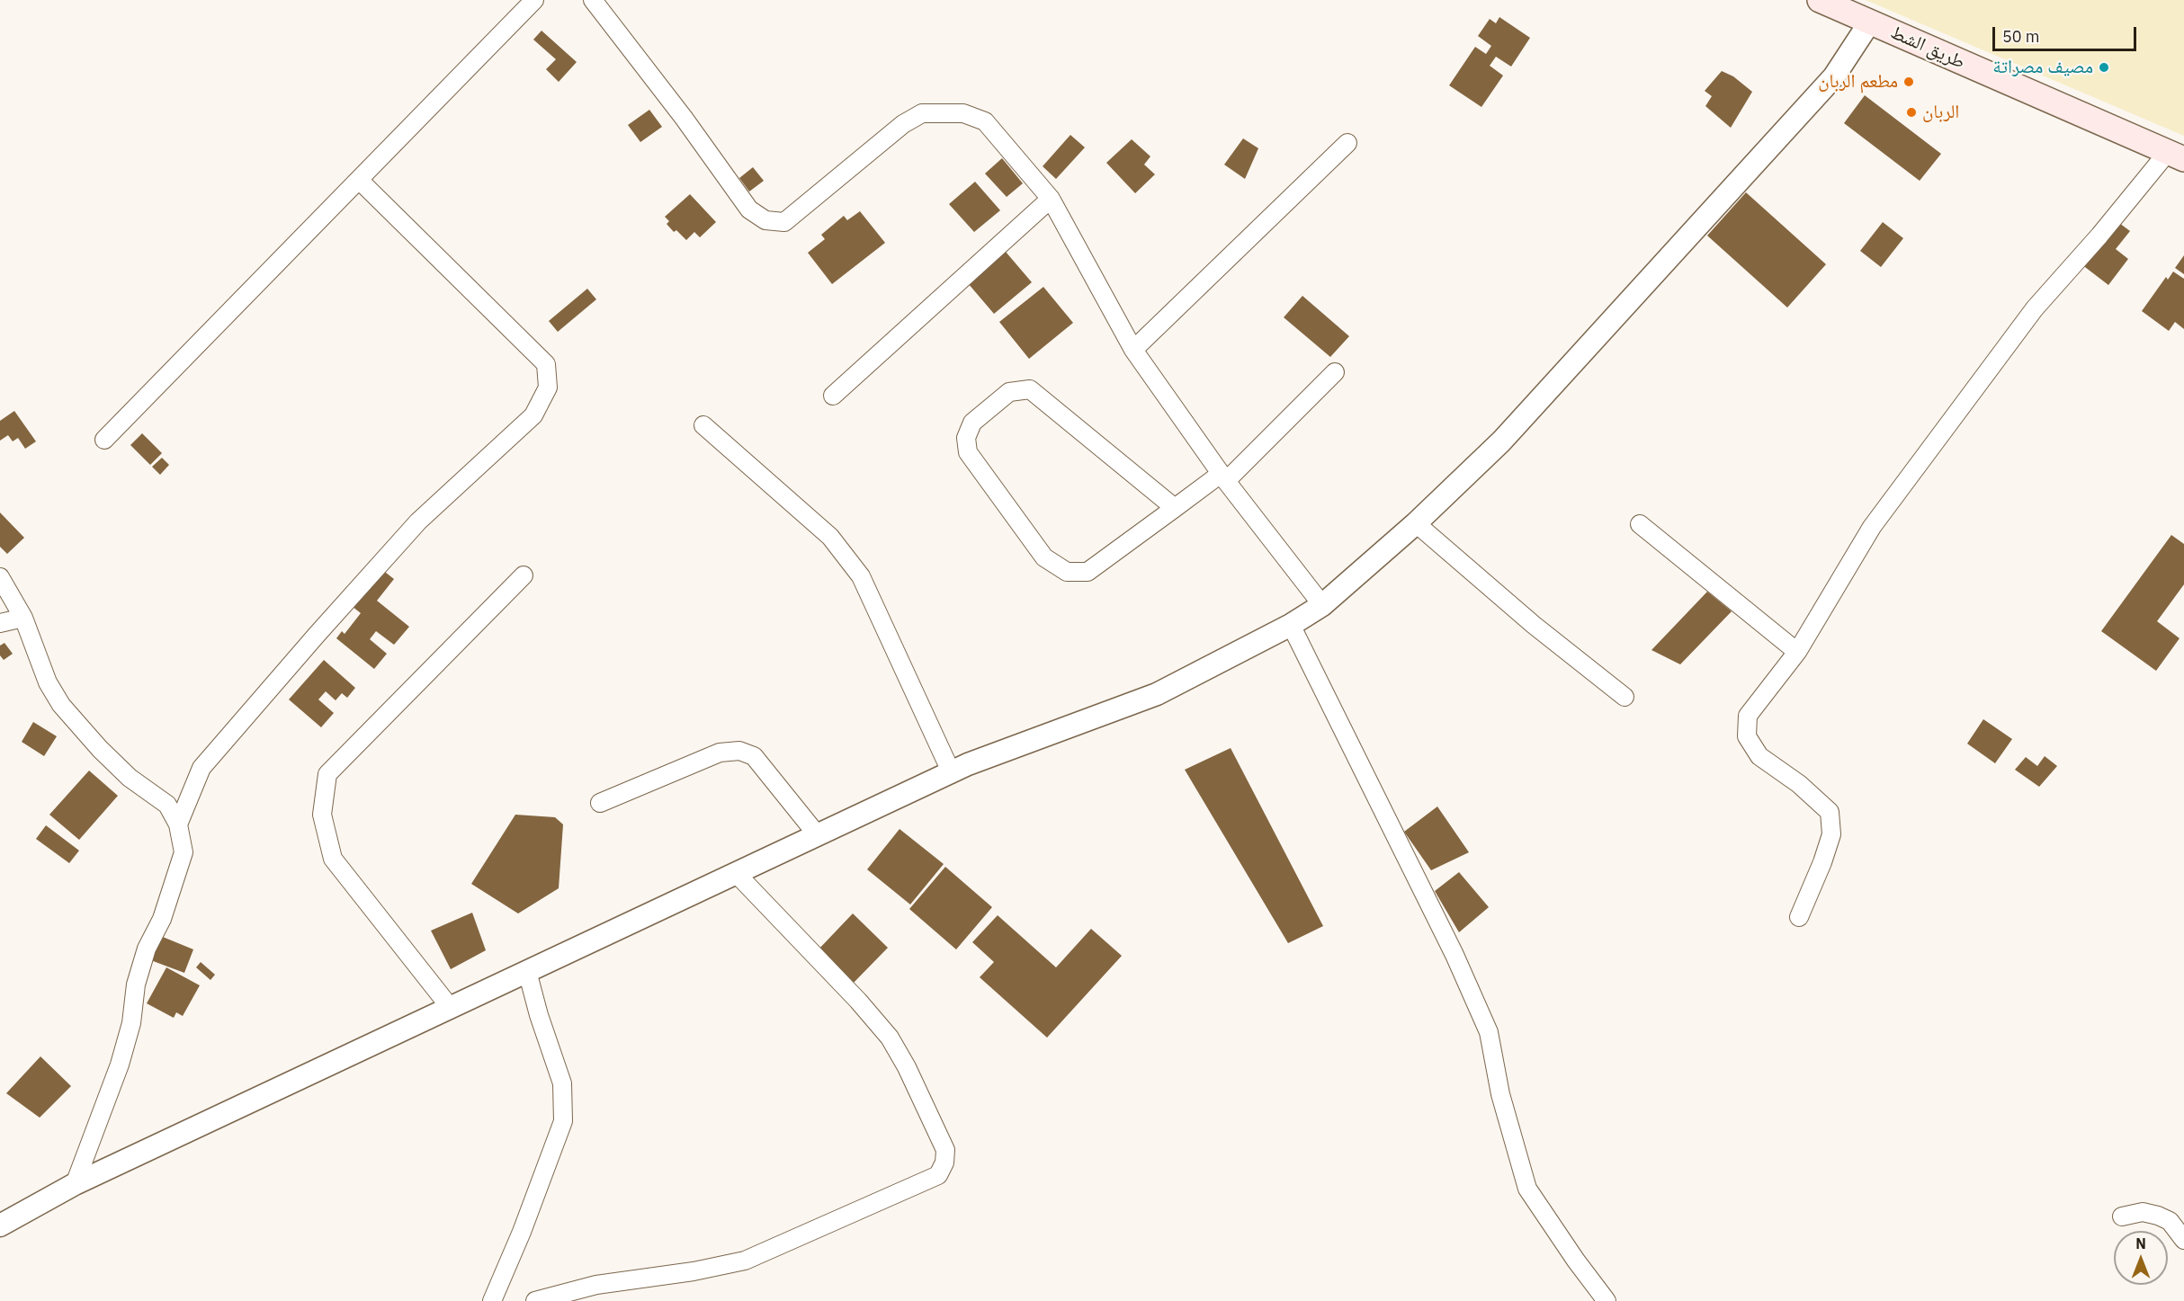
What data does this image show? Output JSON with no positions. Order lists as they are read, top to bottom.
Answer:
{
  "streets": {
    "main road": ["طريق الشط"]
  },
  "places": ["مصيف مصراتة", "مطعم الربان", "الربان"],
  "scale_bar": "50 m",
  "north": "top"
}
